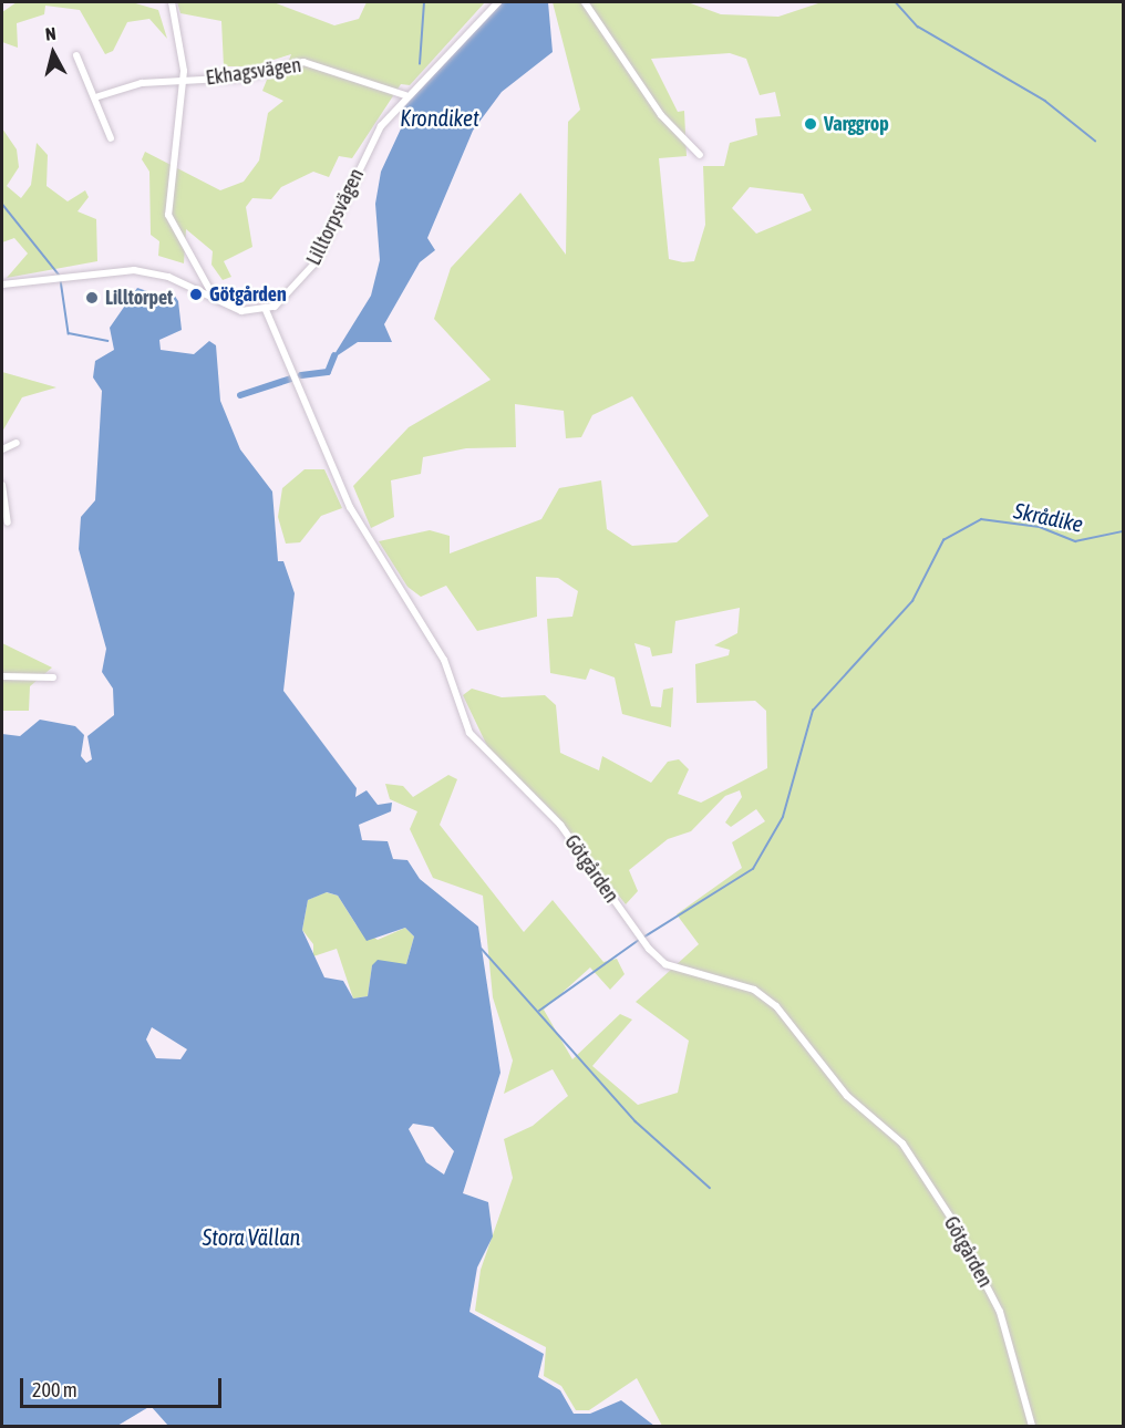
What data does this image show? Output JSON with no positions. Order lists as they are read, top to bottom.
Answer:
{
  "streets": {
    "street": ["Ekhagsvägen", "Lilltorpsvägen", "Götgården"]
  },
  "crossings": [
    ["Ekhagsvägen", "Lilltorpsvägen"],
    ["Lilltorpsvägen", "Götgården"]
  ],
  "water": ["Krondiket", "Skrådike", "Stora Vällan"],
  "places": ["Varggrop", "Götgården", "Lilltorpet"],
  "scale_bar": "200 m",
  "north": "top"
}
